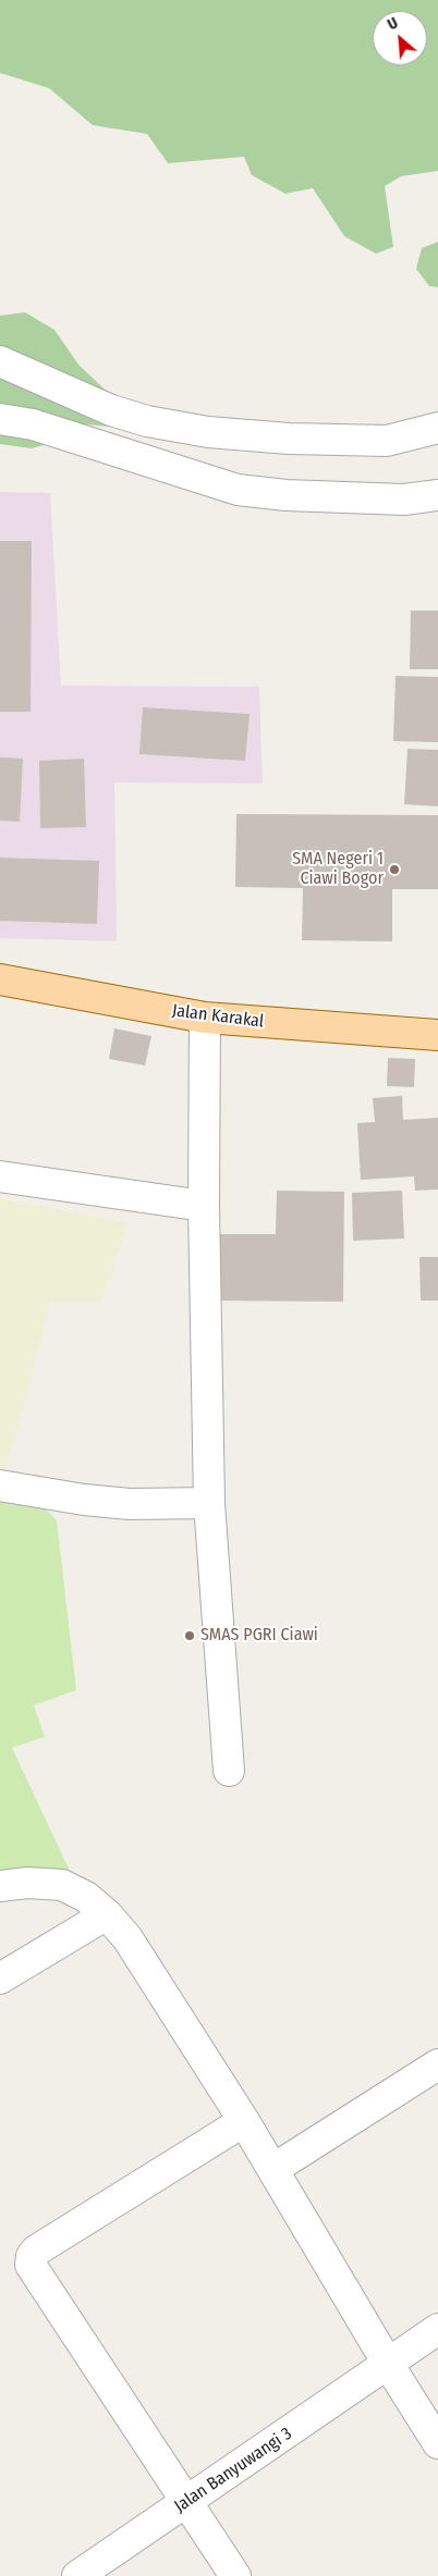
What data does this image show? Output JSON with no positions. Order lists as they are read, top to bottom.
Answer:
{
  "streets": {
    "main road": ["Jalan Karakal"],
    "street": ["Jalan Banyuwangi 3"]
  },
  "places": ["SMA Negeri 1 Ciawi Bogor", "SMAS PGRI Ciawi"],
  "north": "top left"
}
